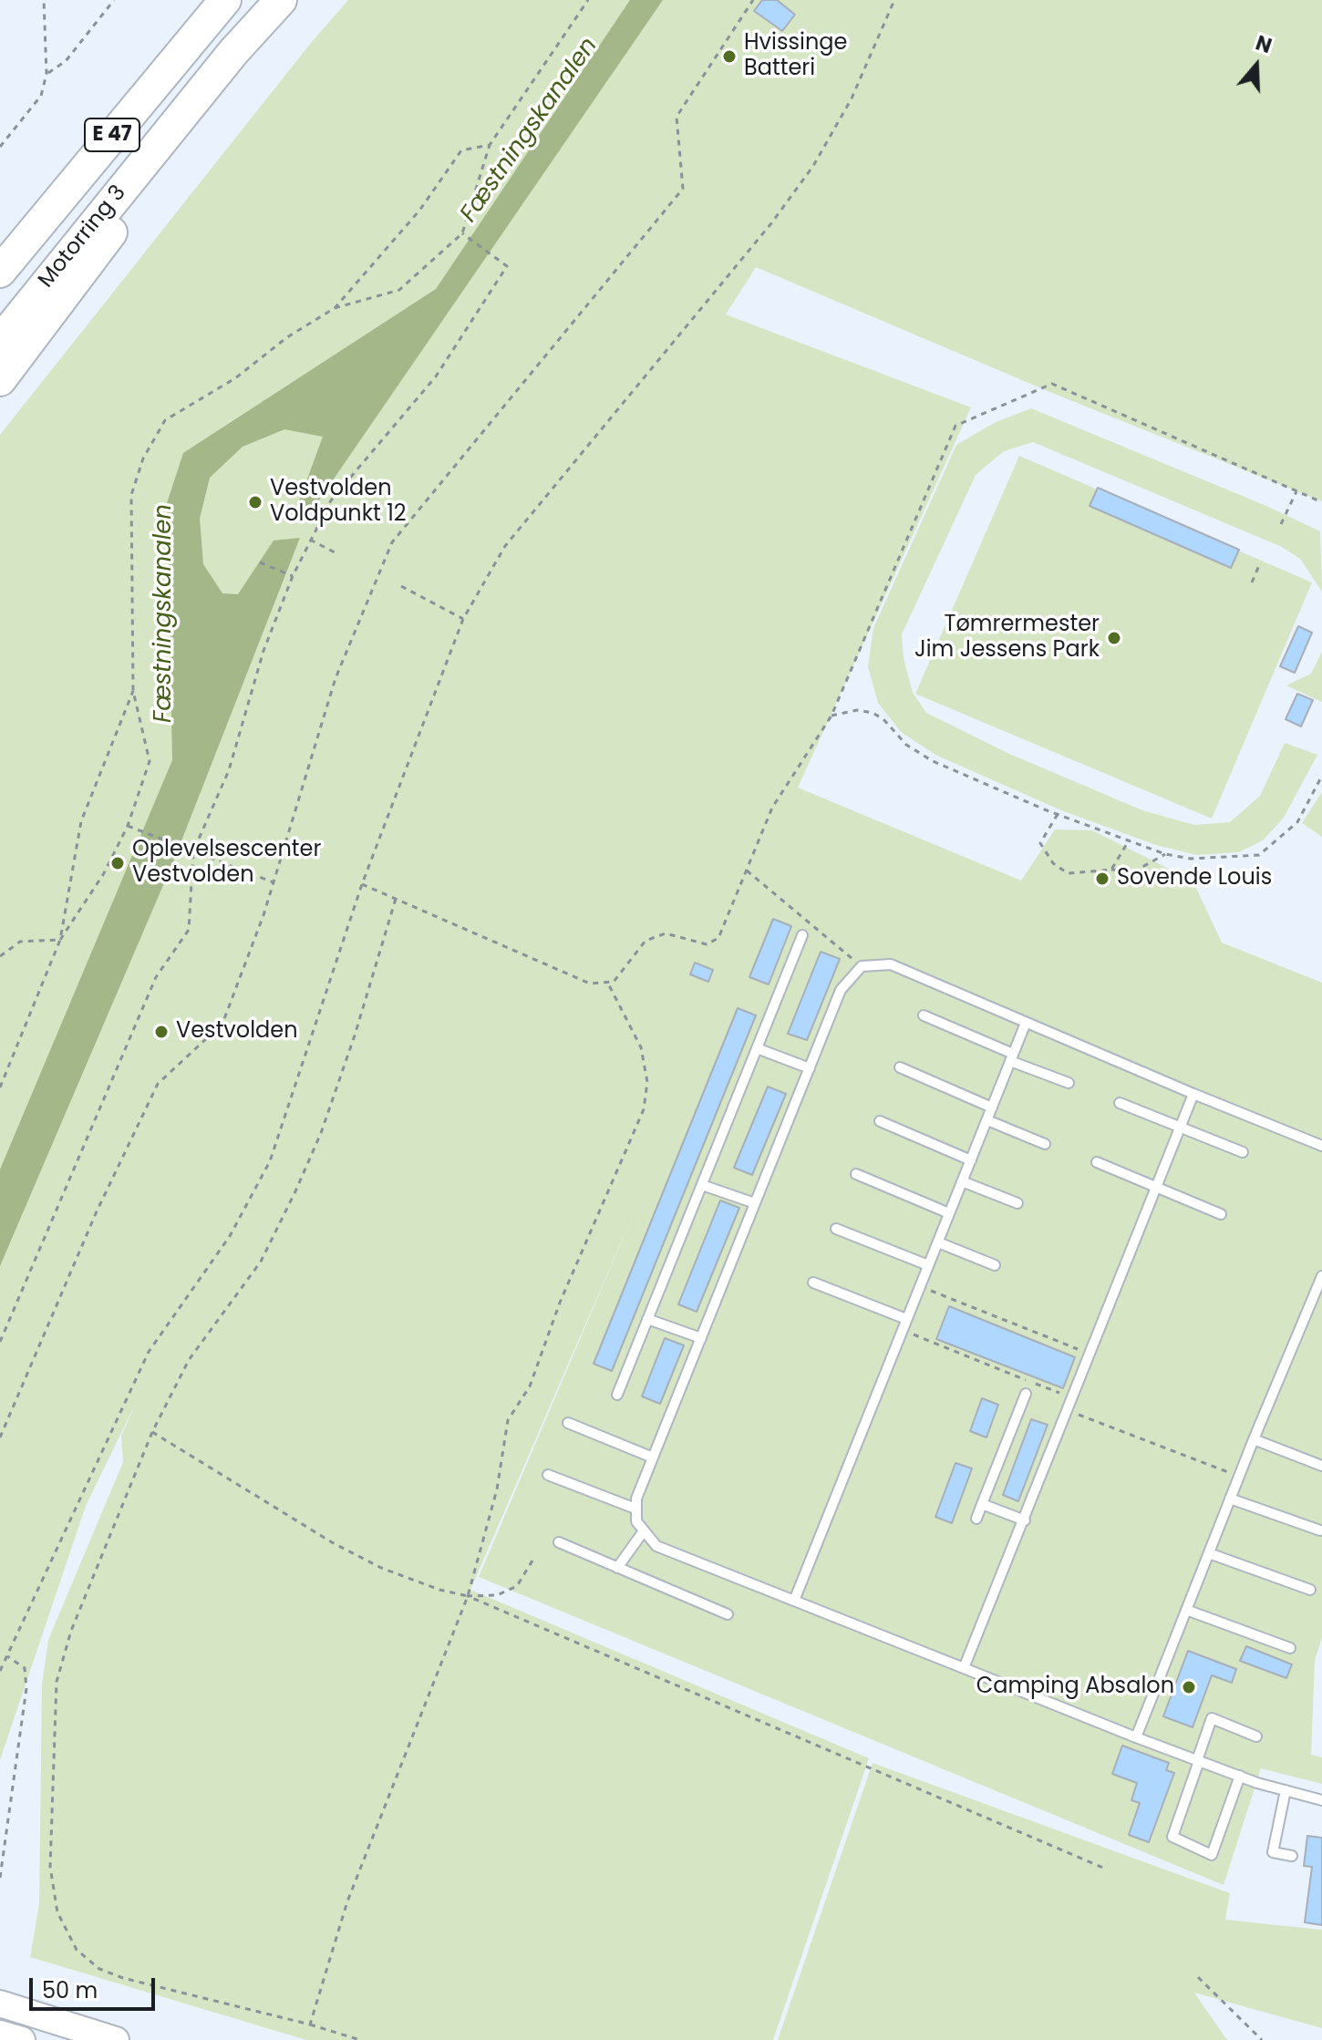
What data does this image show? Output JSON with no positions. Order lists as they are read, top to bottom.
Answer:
{
  "streets": {
    "highway": ["E 47", "Motorring 3"]
  },
  "water": ["Fæstningskanalen"],
  "places": [
    "Hvissinge Batteri",
    "Vestvolden Voldpunkt 12",
    "Tømrermester Jim Jessens Park",
    "Oplevelsescenter Vestvolden",
    "Sovende Louis",
    "Vestvolden",
    "Camping Absalon"
  ],
  "scale_bar": "50 m",
  "north": "top"
}
